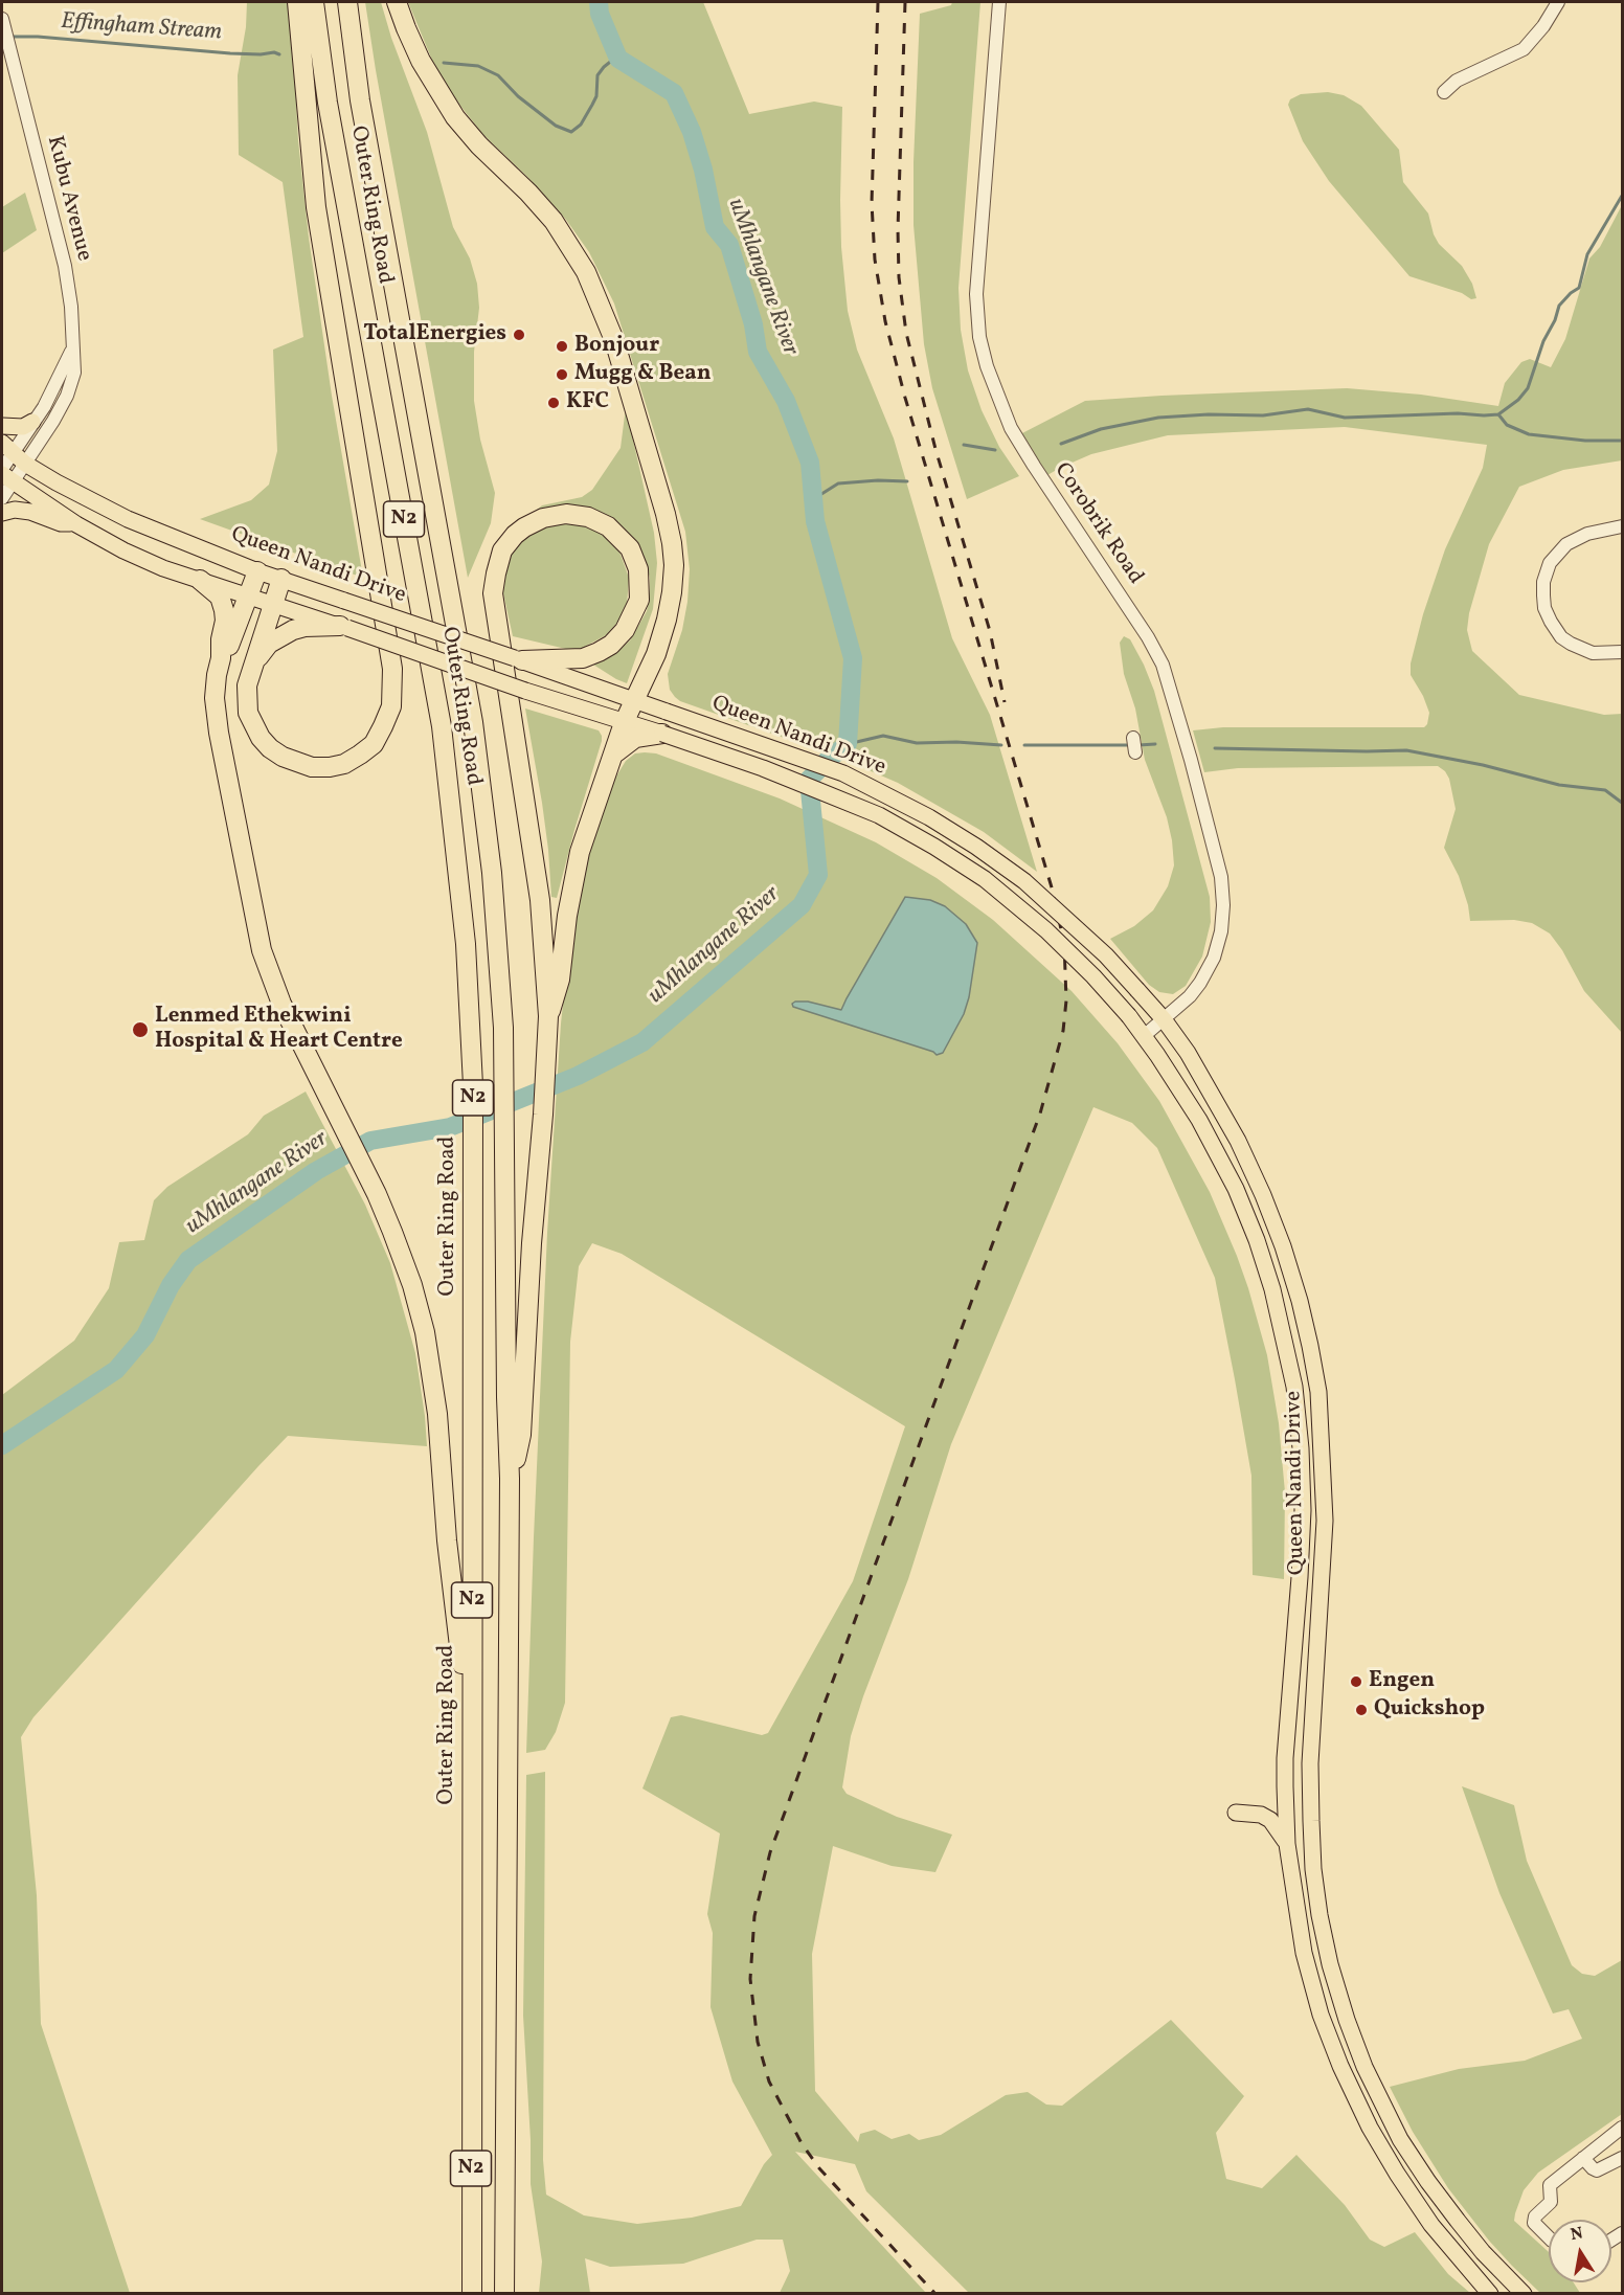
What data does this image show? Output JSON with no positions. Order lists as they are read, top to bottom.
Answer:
{
  "streets": {
    "highway": ["Outer Ring Road", "N2"],
    "main road": ["Queen Nandi Drive"],
    "street": ["Kubu Avenue", "Corobrik Road"]
  },
  "crossings": [
    ["Kubu Avenue", "Queen Nandi Drive"],
    ["Corobrik Road", "Queen Nandi Drive"]
  ],
  "water": ["Effingham Stream", "uMhlangane River"],
  "places": [
    "TotalEnergies",
    "Bonjour",
    "Mugg & Bean",
    "KFC",
    "Lenmed Ethekwini Hospital & Heart Centre",
    "Engen",
    "Quickshop"
  ],
  "north": "top"
}
